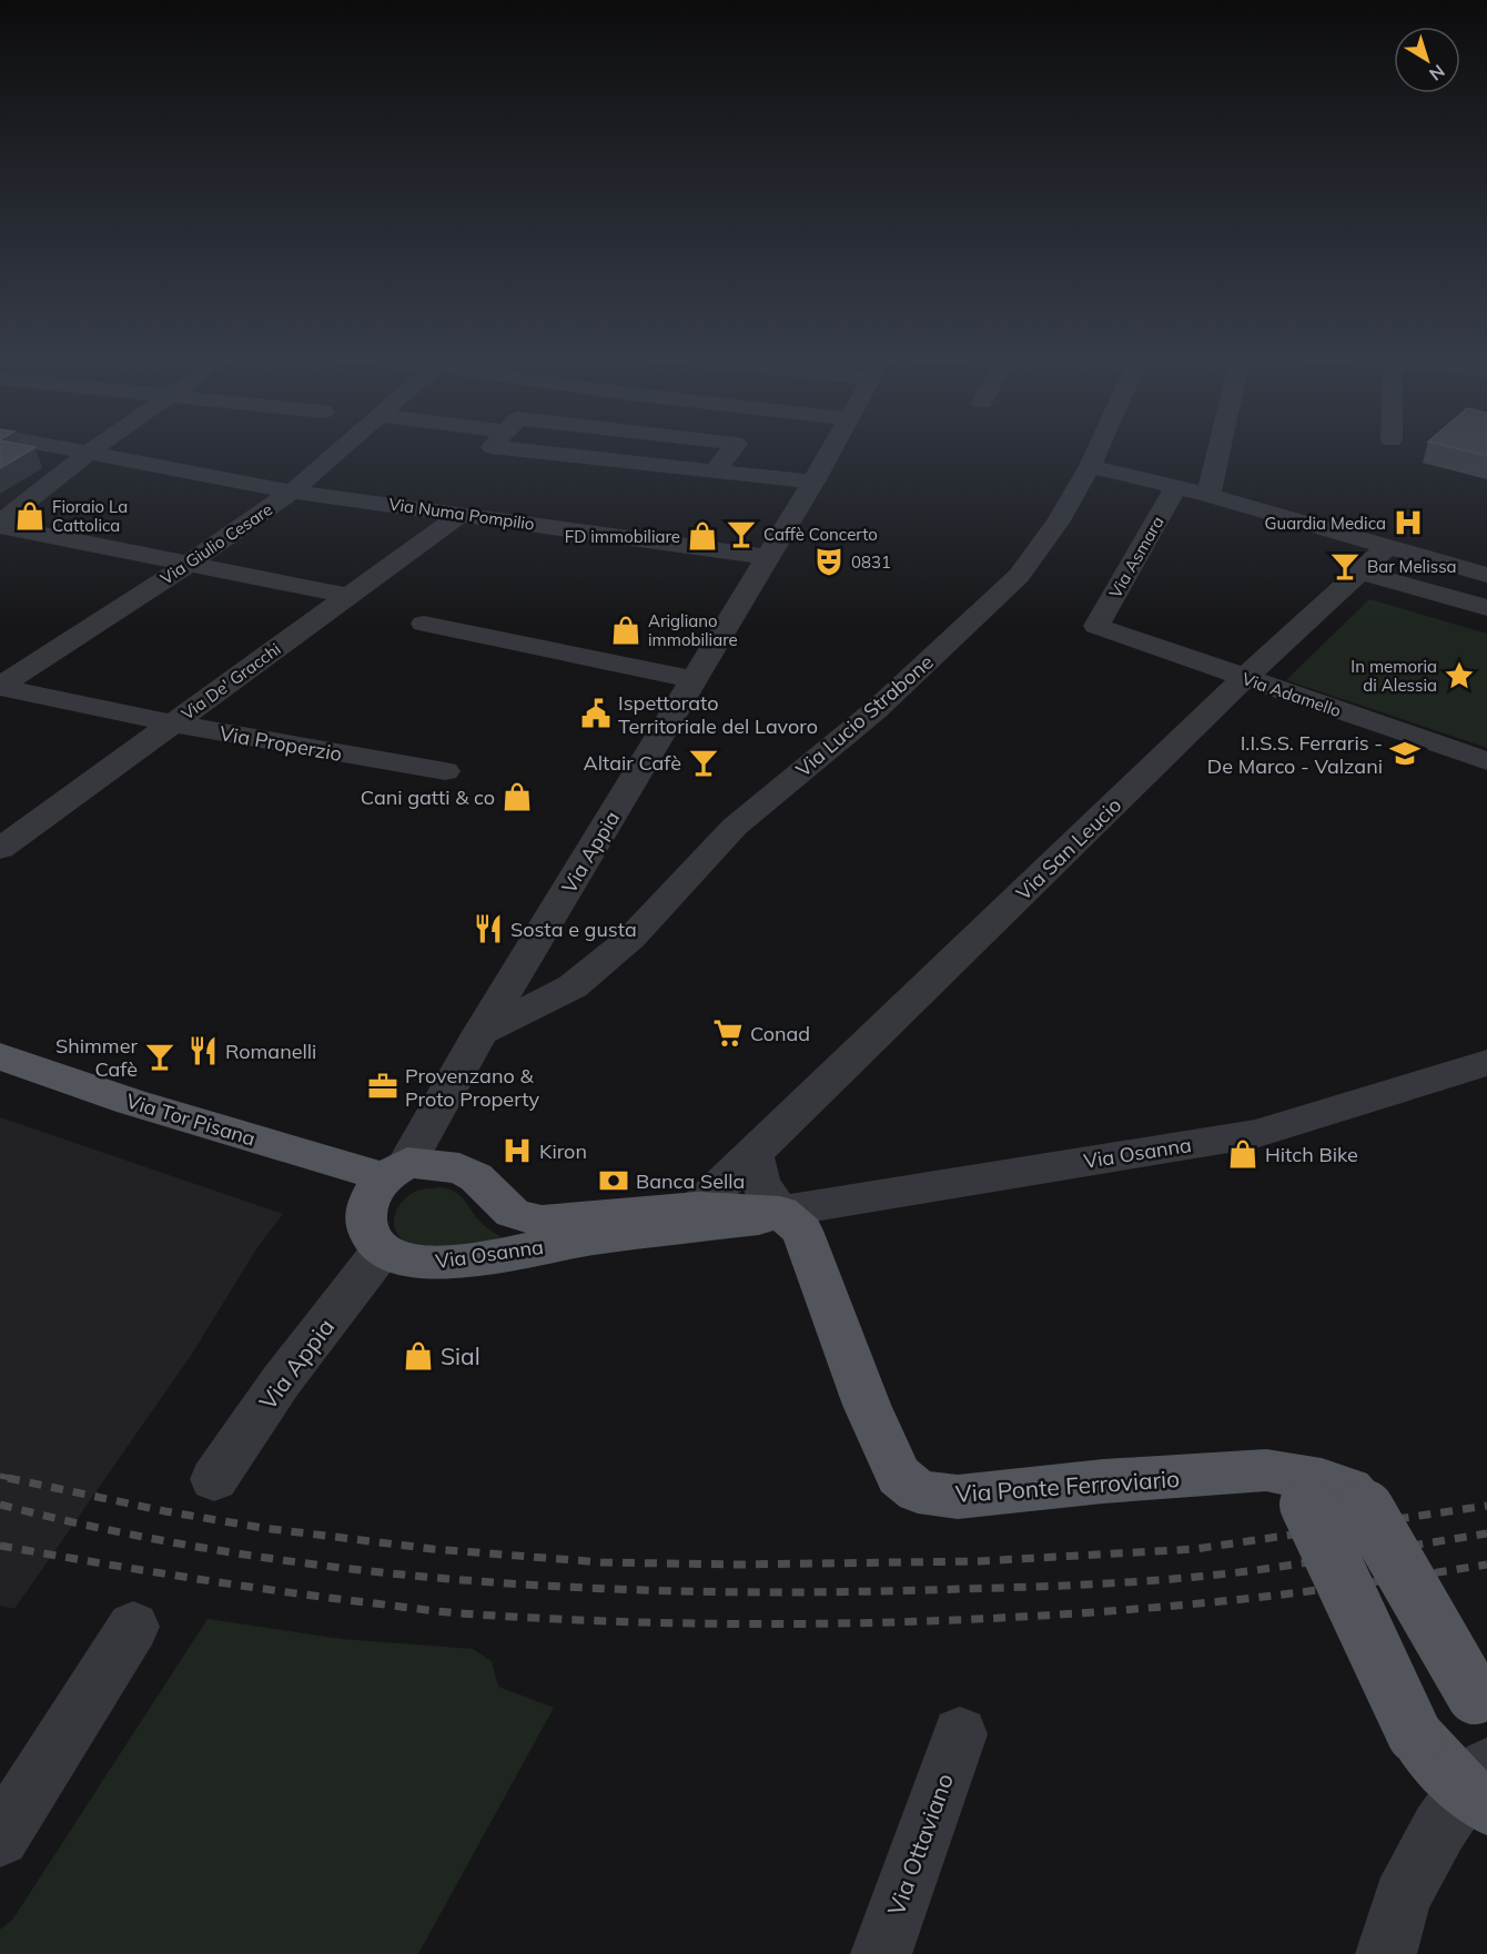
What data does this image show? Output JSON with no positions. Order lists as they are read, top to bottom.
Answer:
{
  "streets": {
    "main road": ["Via Tor Pisana", "Via Osanna", "Via Ponte Ferroviario"],
    "street": [
      "Via Numa Pompilio",
      "Via Giulio Cesare",
      "Via Asmara",
      "Via De' Gracchi",
      "Via Adamello",
      "Via Lucio Strabone",
      "Via Properzio",
      "Via San Leucio",
      "Via Appia",
      "Via Ottaviano"
    ]
  },
  "crossings": [
    ["Via Numa Pompilio", "Via Giulio Cesare"],
    ["Via Numa Pompilio", "Via De' Gracchi"],
    ["Via Numa Pompilio", "Via Appia"],
    ["Via Giulio Cesare", "Via Properzio"],
    ["Via Asmara", "Via Adamello"],
    ["Via De' Gracchi", "Via Properzio"],
    ["Via Adamello", "Via San Leucio"],
    ["Via Lucio Strabone", "Via Appia"],
    ["Via San Leucio", "Via Osanna"],
    ["Via Appia", "Via Tor Pisana"],
    ["Via Appia", "Via Osanna"],
    ["Via Tor Pisana", "Via Osanna"],
    ["Via Osanna", "Via Ponte Ferroviario"]
  ],
  "places": {
    "shop": [
      "Fioraio La Cattolica",
      "FD immobiliare",
      "Arigliano immobiliare",
      "Cani gatti & co",
      "Hitch Bike",
      "Sial"
    ],
    "hospital": ["Guardia Medica", "Kiron"],
    "bar": [
      "Caffè Concerto",
      "Bar Melissa",
      "Altair Cafè",
      "Shimmer Cafè"
    ],
    "theatre": ["0831"],
    "place": ["In memoria di Alessia"],
    "public building": ["Ispettorato Territoriale del Lavoro"],
    "school or university": ["I.I.S.S. Ferraris - De Marco - Valzani"],
    "restaurant": ["Sosta e gusta", "Romanelli"],
    "supermarket": ["Conad"],
    "office": ["Provenzano & Proto Property"],
    "bank": ["Banca Sella"]
  },
  "north": "bottom right"
}
